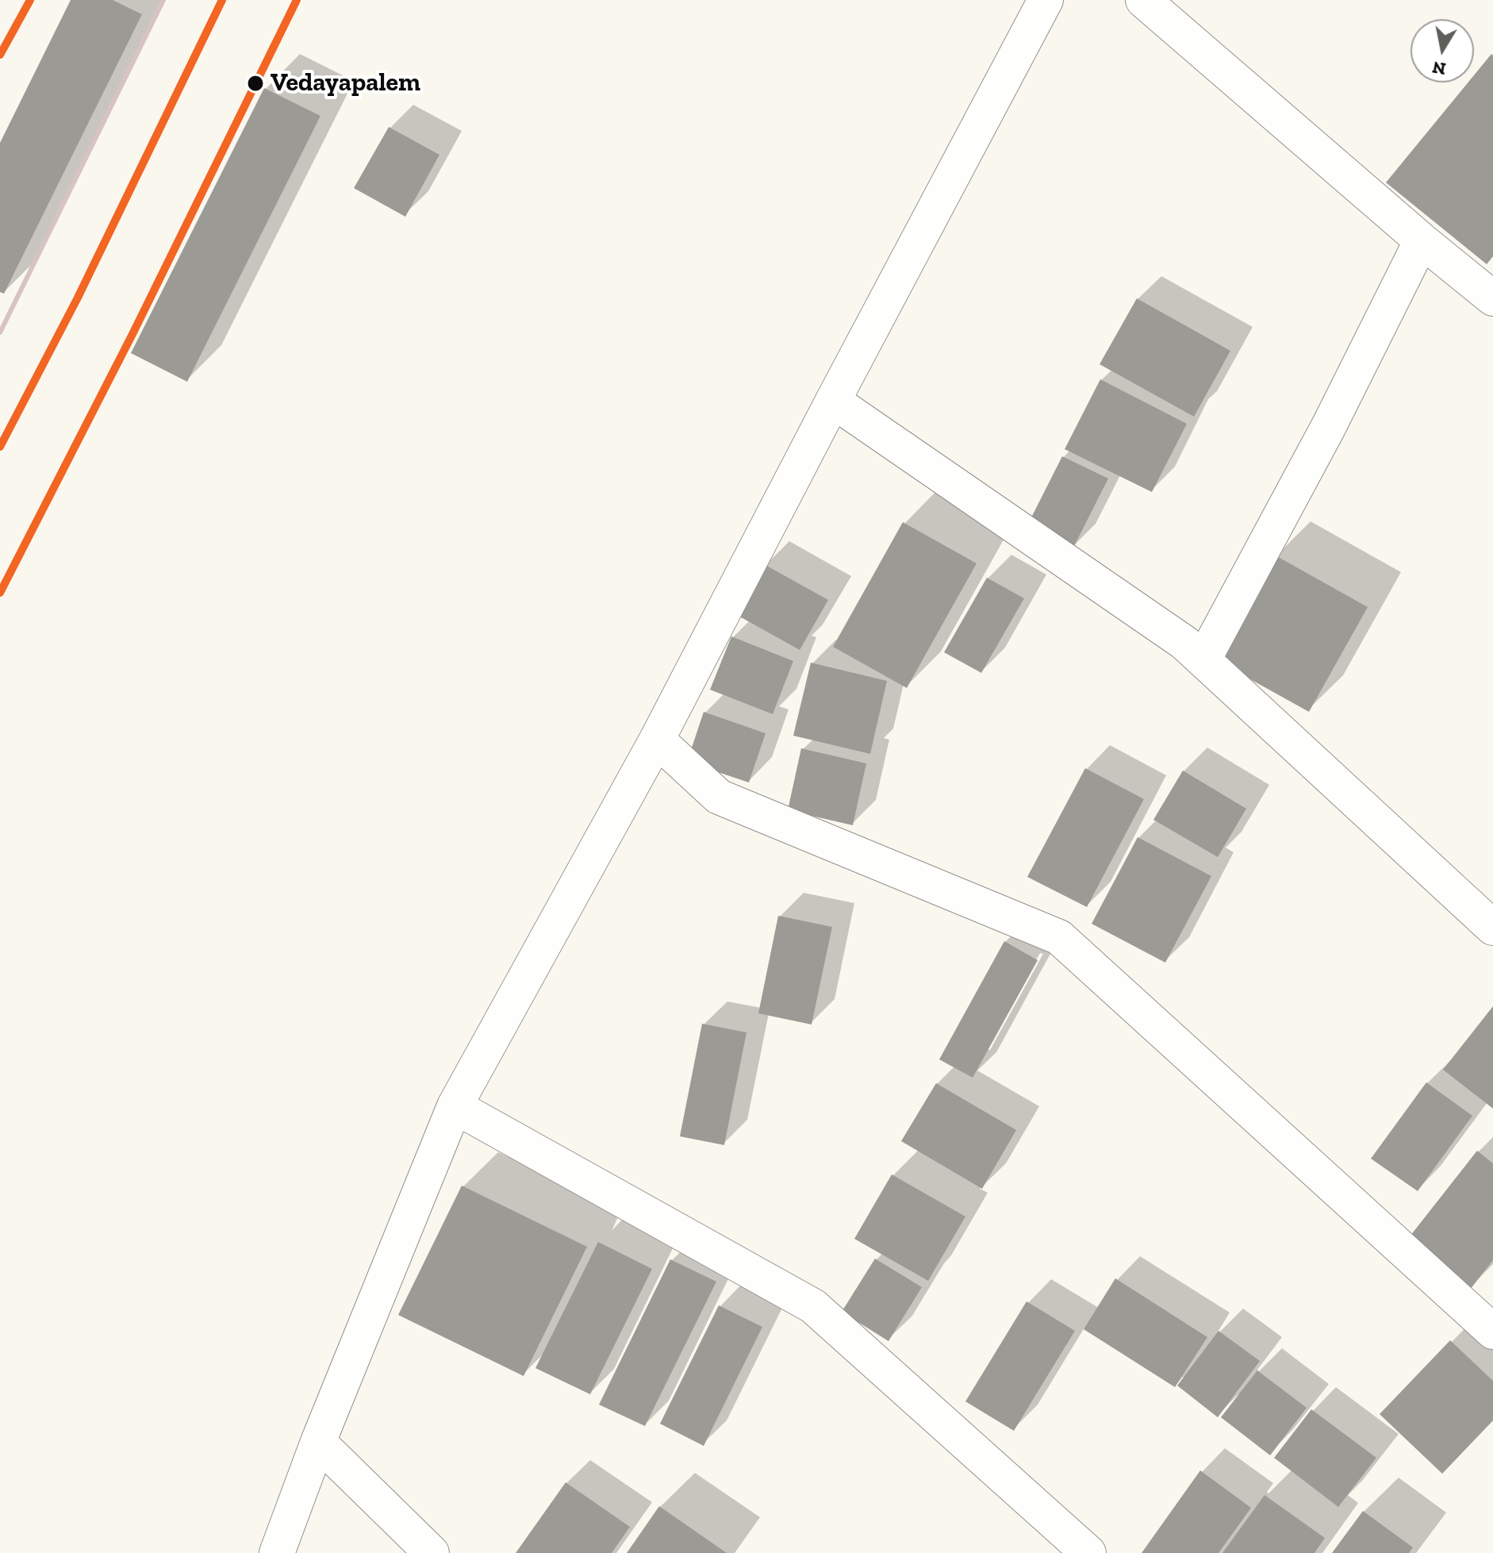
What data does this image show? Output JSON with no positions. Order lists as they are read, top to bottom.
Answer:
{
  "places": ["Vedayapalem"],
  "north": "bottom"
}
